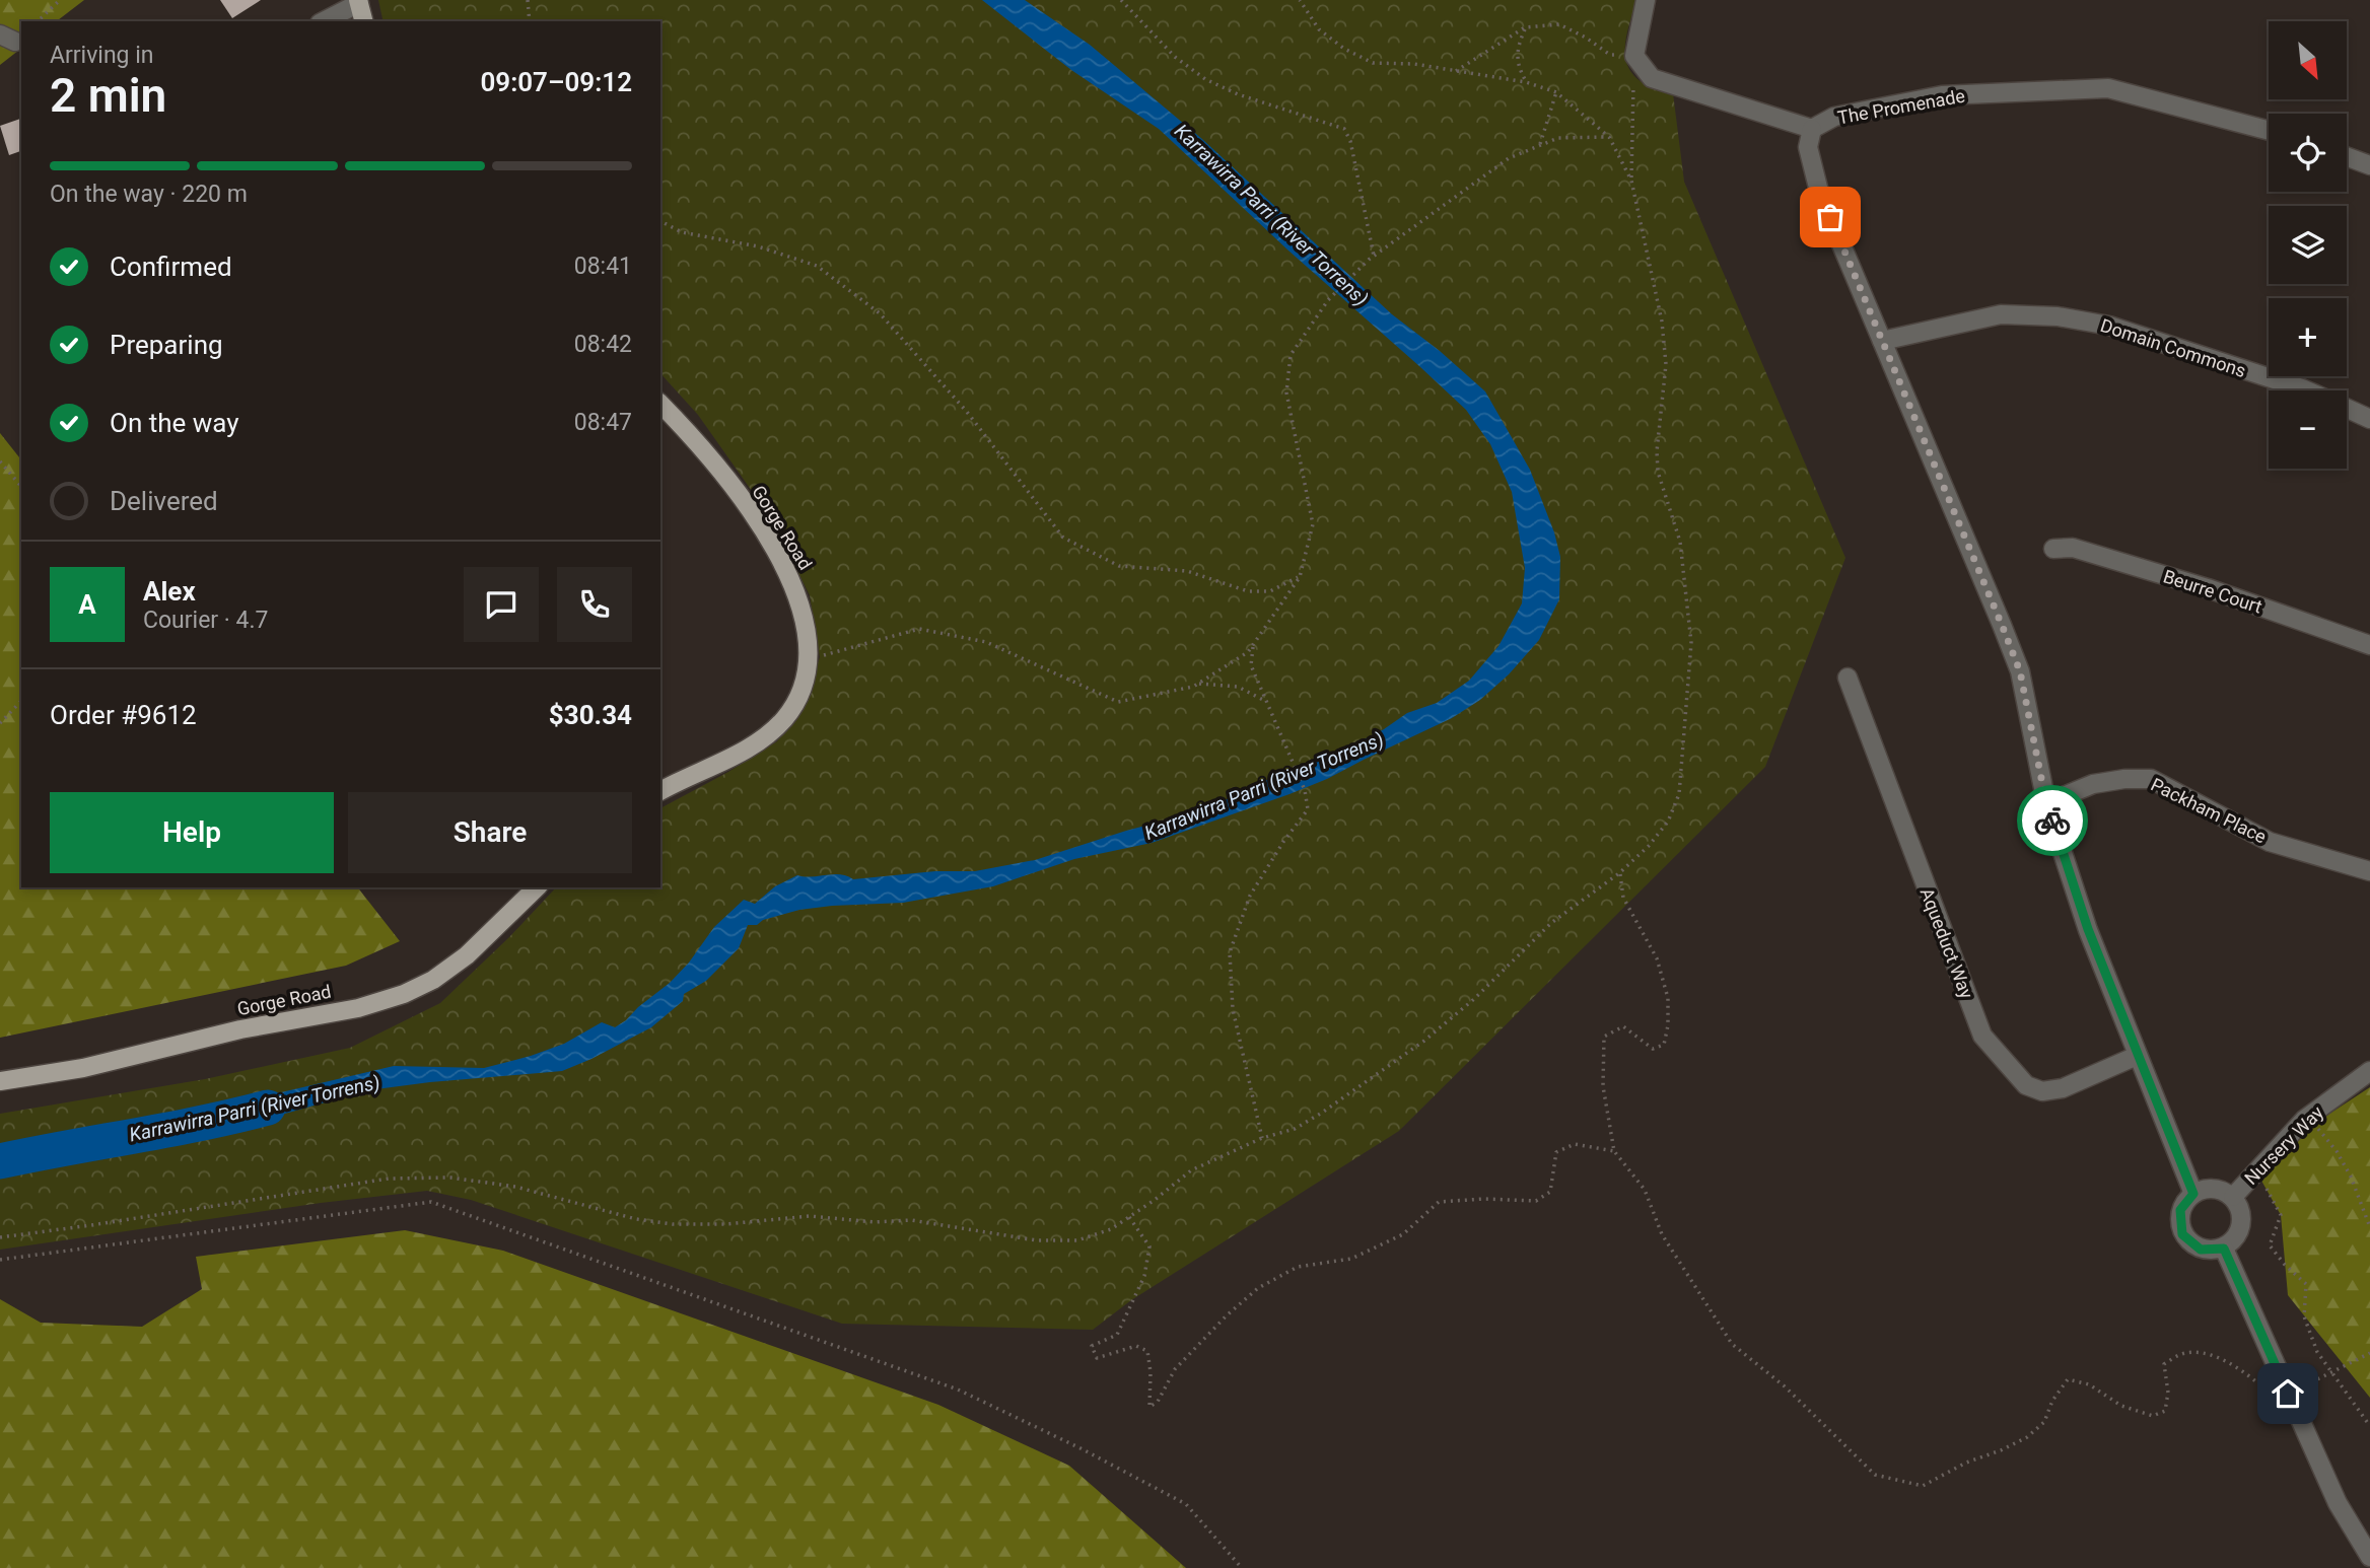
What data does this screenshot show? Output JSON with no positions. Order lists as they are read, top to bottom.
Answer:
{
  "streets": {
    "main road": ["Gorge Road"],
    "street": [
      "The Promenade",
      "Domain Commons",
      "Beurre Court",
      "Packham Place",
      "Aqueduct Way",
      "Nursery Way"
    ]
  },
  "water": ["Karrawirra Parri (River Torrens)"],
  "north": "bottom right",
  "page": {
    "map_buttons": ["+", "−"],
    "heading": ["2 min", "Arriving in", "09:07–09:12"],
    "panel": [
      "Alex",
      "Courier · 4.7",
      "Order #9612",
      "$30.34"
    ],
    "bar": "On the way · 220 m",
    "list": [
      ["Confirmed", "08:41"],
      ["Preparing", "08:42"],
      ["On the way", "08:47"],
      "Delivered"
    ],
    "round": "A",
    "buttons": ["Help", "Share"]
  }
}
